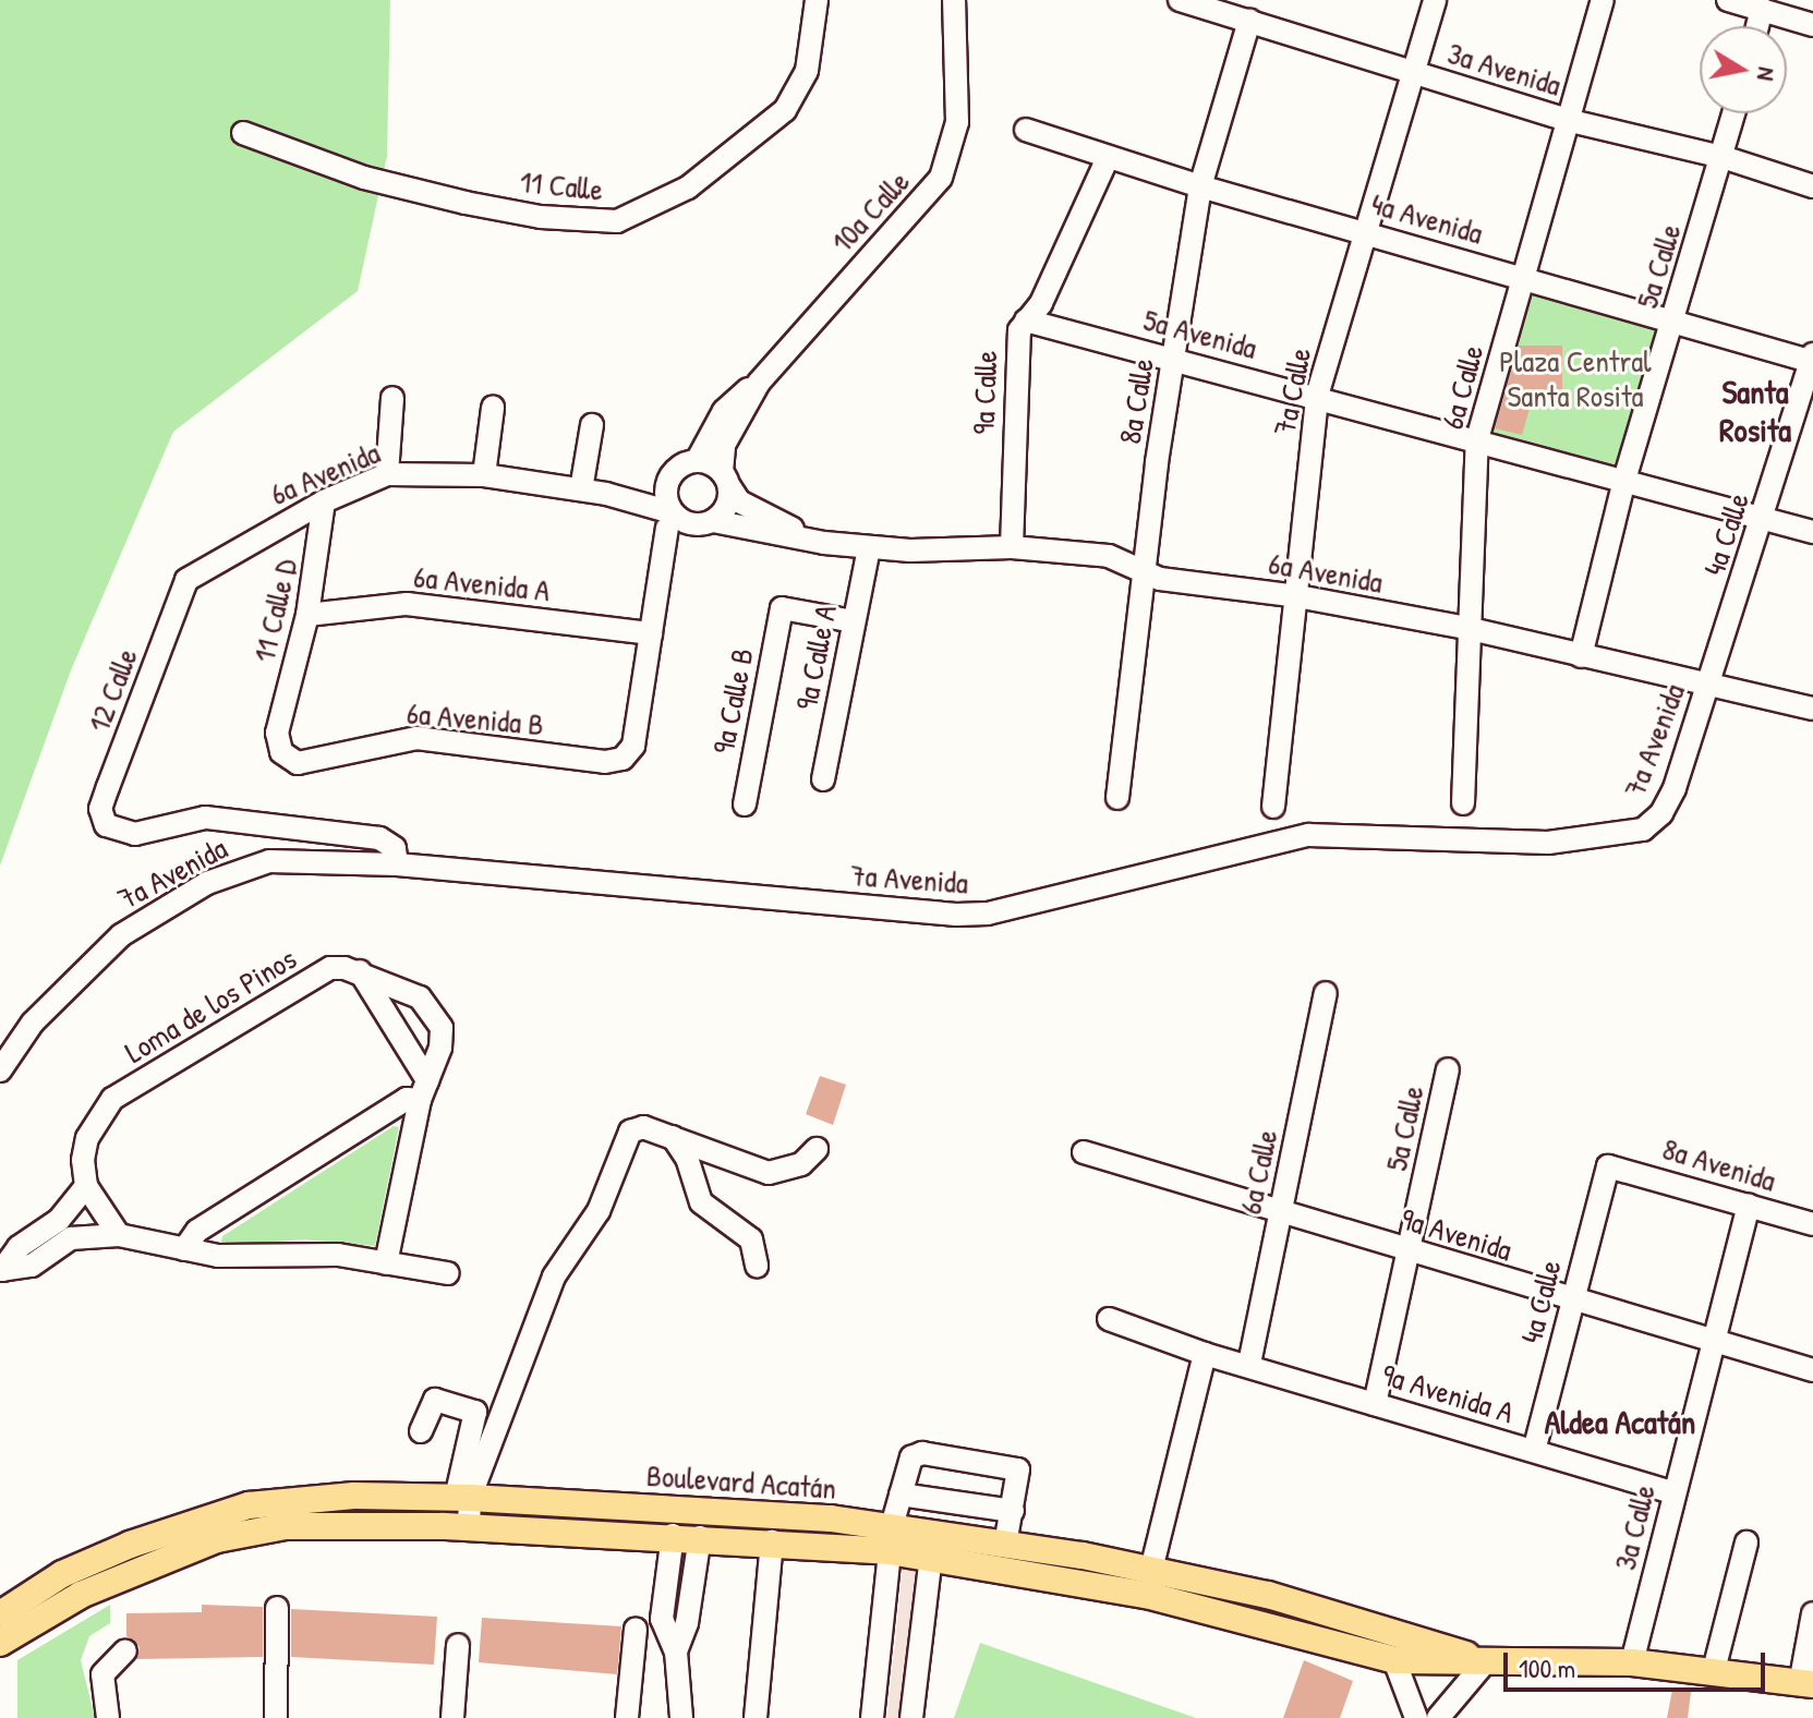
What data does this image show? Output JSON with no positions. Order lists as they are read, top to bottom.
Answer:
{
  "streets": {
    "main road": ["Boulevard Acatán"],
    "street": [
      "3a Avenida",
      "11 Calle",
      "10a Calle",
      "4a Avenida",
      "5a Calle",
      "5a Avenida",
      "6a Calle",
      "7a Calle",
      "9a Calle",
      "8a Calle",
      "6a Avenida",
      "4a Calle",
      "6a Avenida A",
      "11 Calle D",
      "9a Calle A",
      "12 Calle",
      "9a Calle B",
      "6a Avenida B",
      "7a Avenida",
      "Loma de los Pinos",
      "8a Avenida",
      "9a Avenida",
      "9a Avenida A",
      "3a Calle"
    ]
  },
  "crossings": [
    ["3a Avenida", "5a Calle"],
    ["3a Avenida", "6a Calle"],
    ["3a Avenida", "7a Calle"],
    ["3a Avenida", "8a Calle"],
    ["10a Calle", "6a Avenida"],
    ["4a Avenida", "5a Calle"],
    ["4a Avenida", "6a Calle"],
    ["4a Avenida", "7a Calle"],
    ["4a Avenida", "9a Calle"],
    ["4a Avenida", "8a Calle"],
    ["4a Avenida", "4a Calle"],
    ["5a Calle", "5a Avenida"],
    ["5a Calle", "6a Avenida"],
    ["5a Calle", "9a Avenida"],
    ["5a Calle", "9a Avenida A"],
    ["5a Avenida", "6a Calle"],
    ["5a Avenida", "7a Calle"],
    ["5a Avenida", "9a Calle"],
    ["5a Avenida", "8a Calle"],
    ["5a Avenida", "4a Calle"],
    ["6a Calle", "6a Avenida"],
    ["6a Calle", "9a Avenida"],
    ["6a Calle", "9a Avenida A"],
    ["7a Calle", "6a Avenida"],
    ["9a Calle", "6a Avenida"],
    ["8a Calle", "6a Avenida"],
    ["6a Avenida", "4a Calle"],
    ["6a Avenida", "11 Calle D"],
    ["6a Avenida", "9a Calle A"],
    ["6a Avenida", "12 Calle"],
    ["6a Avenida", "7a Avenida"],
    ["4a Calle", "7a Avenida"],
    ["4a Calle", "8a Avenida"],
    ["4a Calle", "9a Avenida"],
    ["4a Calle", "9a Avenida A"],
    ["6a Avenida A", "11 Calle D"],
    ["6a Avenida A", "6a Avenida B"],
    ["11 Calle D", "6a Avenida B"],
    ["9a Calle A", "9a Calle B"],
    ["12 Calle", "7a Avenida"],
    ["8a Avenida", "3a Calle"],
    ["9a Avenida", "3a Calle"],
    ["9a Avenida A", "3a Calle"],
    ["Boulevard Acatán", "3a Calle"]
  ],
  "districts": ["Santa Rosita", "Aldea Acatán"],
  "parks": ["Plaza Central Santa Rosita"],
  "scale_bar": "100 m",
  "north": "right"
}
